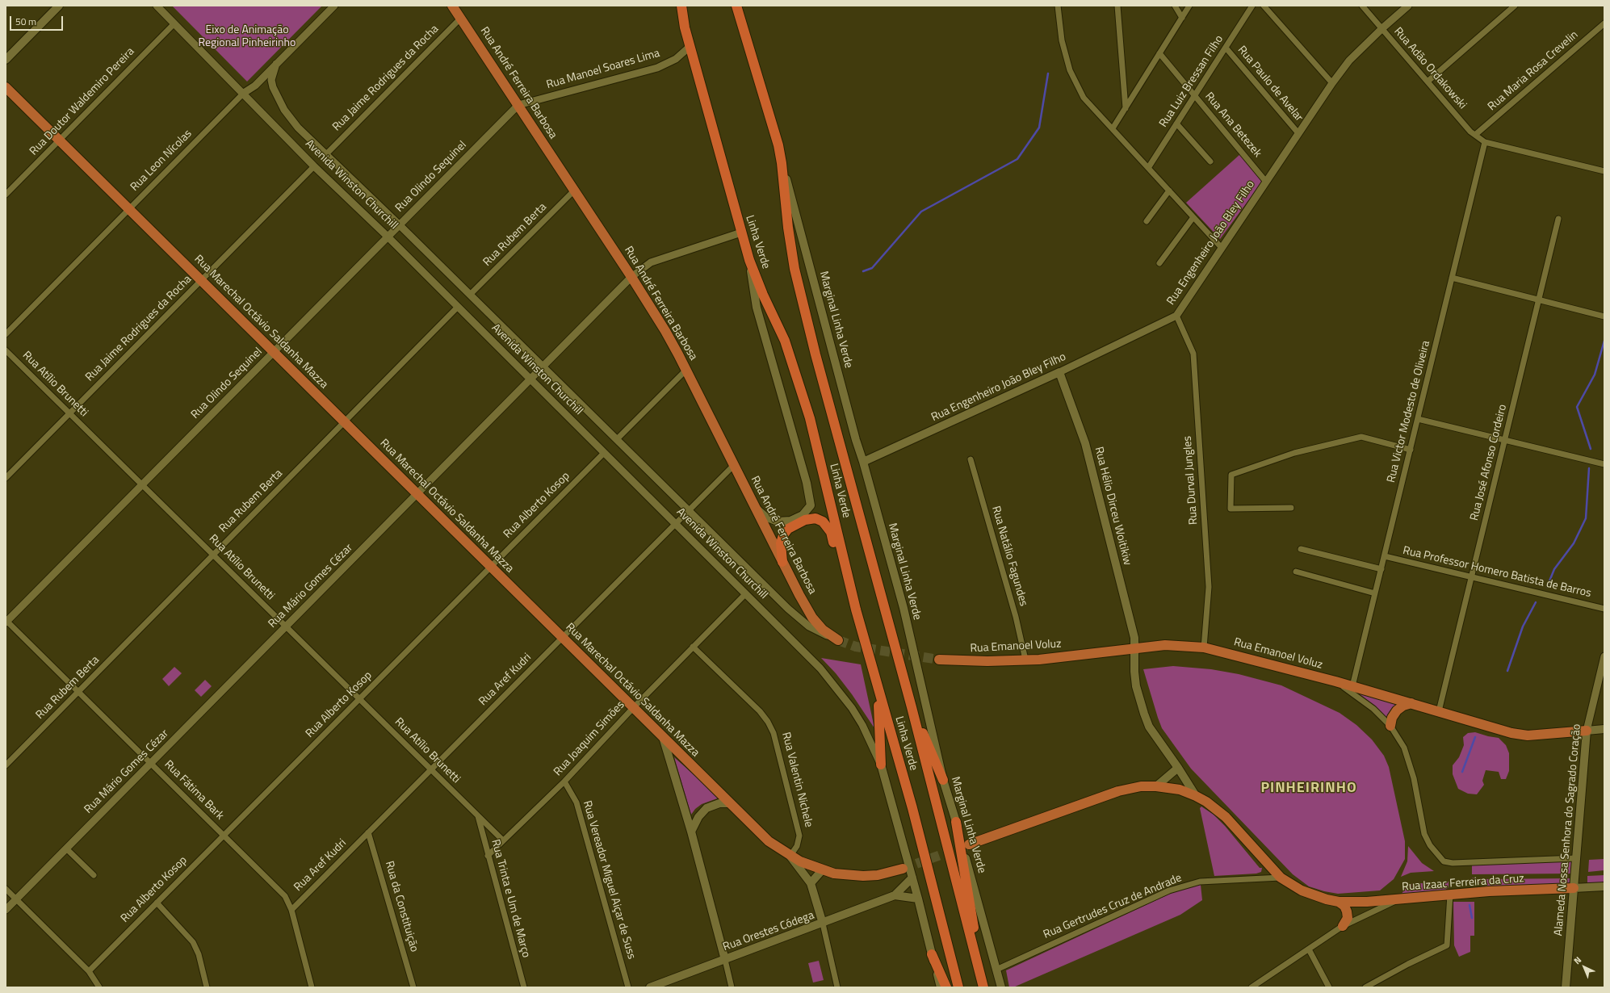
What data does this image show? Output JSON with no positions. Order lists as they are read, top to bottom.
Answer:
{
  "streets": {
    "highway": ["Linha Verde"],
    "main road": [
      "Rua André Ferreira Barbosa",
      "Rua Engenheiro João Bley Filho",
      "Marginal Linha Verde",
      "Rua Marechal Octávio Saldanha Mazza",
      "Rua Hélio Dirceu Woitikiw",
      "Rua Emanoel Voluz",
      "Alameda Nossa Senhora do Sagrado Coração",
      "Rua Izaac Ferreira da Cruz",
      "Rua Orestes Códega"
    ],
    "street": [
      "Rua Adão Ordakowski",
      "Rua Manoel Soares Lima",
      "Rua Maria Rosa Crevelin",
      "Rua Jaime Rodrigues da Rocha",
      "Rua Luiz Bressan Filho",
      "Rua Paulo de Avelar",
      "Rua Doutor Waldemiro Pereira",
      "Rua Ana Betezek",
      "Rua Leon Nícolas",
      "Rua Olindo Sequinel",
      "Avenida Winston Churchill",
      "Rua Rubem Berta",
      "Rua Atílio Brunetti",
      "Rua Victor Modesto de Oliveira",
      "Rua José Afonso Cordeiro",
      "Rua Durval Jungles",
      "Rua Alberto Kosop",
      "Rua Natálio Fagundes",
      "Rua Professor Homero Batista de Barros",
      "Rua Mário Gomes Cézar",
      "Rua Aref Kudri",
      "Rua Joaquim Simões",
      "Rua Valentin Nichele",
      "Rua Fátima Bark",
      "Rua Vereador Miguel Aiçar de Suss",
      "Rua Trinta e Um de Março",
      "Rua da Constituição",
      "Rua Gertrudes Cruz de Andrade"
    ]
  },
  "crossings": [
    ["Rua Adão Ordakowski", "Rua Maria Rosa Crevelin"],
    ["Rua Adão Ordakowski", "Rua Engenheiro João Bley Filho"],
    ["Rua Adão Ordakowski", "Rua Victor Modesto de Oliveira"],
    ["Rua Manoel Soares Lima", "Rua André Ferreira Barbosa"],
    ["Rua Manoel Soares Lima", "Rua Olindo Sequinel"],
    ["Rua Manoel Soares Lima", "Linha Verde"],
    ["Rua Jaime Rodrigues da Rocha", "Rua André Ferreira Barbosa"],
    ["Rua Jaime Rodrigues da Rocha", "Avenida Winston Churchill"],
    ["Rua Jaime Rodrigues da Rocha", "Rua Marechal Octávio Saldanha Mazza"],
    ["Rua Jaime Rodrigues da Rocha", "Rua Atílio Brunetti"],
    ["Rua Luiz Bressan Filho", "Rua Paulo de Avelar"],
    ["Rua Luiz Bressan Filho", "Rua Ana Betezek"],
    ["Rua André Ferreira Barbosa", "Rua Olindo Sequinel"],
    ["Rua André Ferreira Barbosa", "Avenida Winston Churchill"],
    ["Rua André Ferreira Barbosa", "Rua Rubem Berta"],
    ["Rua André Ferreira Barbosa", "Rua Mário Gomes Cézar"],
    ["Rua André Ferreira Barbosa", "Rua Aref Kudri"],
    ["Rua Paulo de Avelar", "Rua Engenheiro João Bley Filho"],
    ["Rua Doutor Waldemiro Pereira", "Avenida Winston Churchill"],
    ["Rua Doutor Waldemiro Pereira", "Rua Marechal Octávio Saldanha Mazza"],
    ["Rua Ana Betezek", "Rua Engenheiro João Bley Filho"],
    ["Rua Leon Nícolas", "Avenida Winston Churchill"],
    ["Rua Leon Nícolas", "Rua Marechal Octávio Saldanha Mazza"],
    ["Rua Olindo Sequinel", "Avenida Winston Churchill"],
    ["Rua Olindo Sequinel", "Rua Marechal Octávio Saldanha Mazza"],
    ["Rua Olindo Sequinel", "Rua Atílio Brunetti"],
    ["Rua Olindo Sequinel", "Rua Fátima Bark"],
    ["Avenida Winston Churchill", "Rua Rubem Berta"],
    ["Avenida Winston Churchill", "Rua Alberto Kosop"],
    ["Avenida Winston Churchill", "Rua Mário Gomes Cézar"],
    ["Avenida Winston Churchill", "Rua Aref Kudri"],
    ["Avenida Winston Churchill", "Rua Joaquim Simões"],
    ["Rua Rubem Berta", "Rua Marechal Octávio Saldanha Mazza"],
    ["Rua Rubem Berta", "Rua Atílio Brunetti"],
    ["Rua Rubem Berta", "Rua Fátima Bark"],
    ["Linha Verde", "Marginal Linha Verde"],
    ["Linha Verde", "Rua Mário Gomes Cézar"],
    ["Rua Engenheiro João Bley Filho", "Marginal Linha Verde"],
    ["Rua Engenheiro João Bley Filho", "Rua Durval Jungles"],
    ["Rua Engenheiro João Bley Filho", "Rua Hélio Dirceu Woitikiw"],
    ["Marginal Linha Verde", "Rua Gertrudes Cruz de Andrade"],
    ["Rua Marechal Octávio Saldanha Mazza", "Rua Alberto Kosop"],
    ["Rua Marechal Octávio Saldanha Mazza", "Rua Mário Gomes Cézar"],
    ["Rua Marechal Octávio Saldanha Mazza", "Rua Aref Kudri"],
    ["Rua Marechal Octávio Saldanha Mazza", "Rua Joaquim Simões"],
    ["Rua Marechal Octávio Saldanha Mazza", "Rua Valentin Nichele"],
    ["Rua Atílio Brunetti", "Rua Alberto Kosop"],
    ["Rua Atílio Brunetti", "Rua Mário Gomes Cézar"],
    ["Rua Atílio Brunetti", "Rua Aref Kudri"],
    ["Rua Atílio Brunetti", "Rua Joaquim Simões"],
    ["Rua Atílio Brunetti", "Rua Trinta e Um de Março"],
    ["Rua Victor Modesto de Oliveira", "Rua Professor Homero Batista de Barros"],
    ["Rua Victor Modesto de Oliveira", "Rua Emanoel Voluz"],
    ["Rua José Afonso Cordeiro", "Rua Professor Homero Batista de Barros"],
    ["Rua José Afonso Cordeiro", "Rua Emanoel Voluz"],
    ["Rua Durval Jungles", "Rua Emanoel Voluz"],
    ["Rua Alberto Kosop", "Rua Fátima Bark"],
    ["Rua Hélio Dirceu Woitikiw", "Rua Emanoel Voluz"],
    ["Rua Natálio Fagundes", "Rua Emanoel Voluz"],
    ["Rua Mário Gomes Cézar", "Rua Fátima Bark"],
    ["Rua Emanoel Voluz", "Alameda Nossa Senhora do Sagrado Coração"],
    ["Rua Aref Kudri", "Rua Fátima Bark"],
    ["Rua Aref Kudri", "Rua da Constituição"],
    ["Rua Joaquim Simões", "Rua Valentin Nichele"],
    ["Rua Joaquim Simões", "Rua Vereador Miguel Aiçar de Suss"],
    ["Rua Joaquim Simões", "Rua Trinta e Um de Março"],
    ["Alameda Nossa Senhora do Sagrado Coração", "Rua Izaac Ferreira da Cruz"]
  ],
  "districts": ["PINHEIRINHO"],
  "parks": ["Eixo de Animação Regional Pinheirinho"],
  "scale_bar": "50 m",
  "north": "top left"
}
